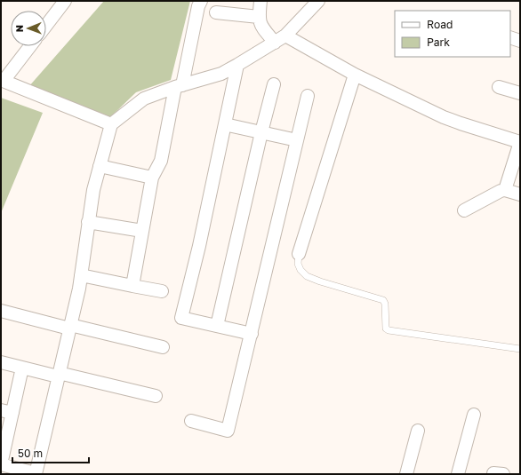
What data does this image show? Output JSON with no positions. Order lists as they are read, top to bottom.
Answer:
{
  "legend": ["Road", "Park"],
  "scale_bar": "50 m",
  "north": "left"
}
